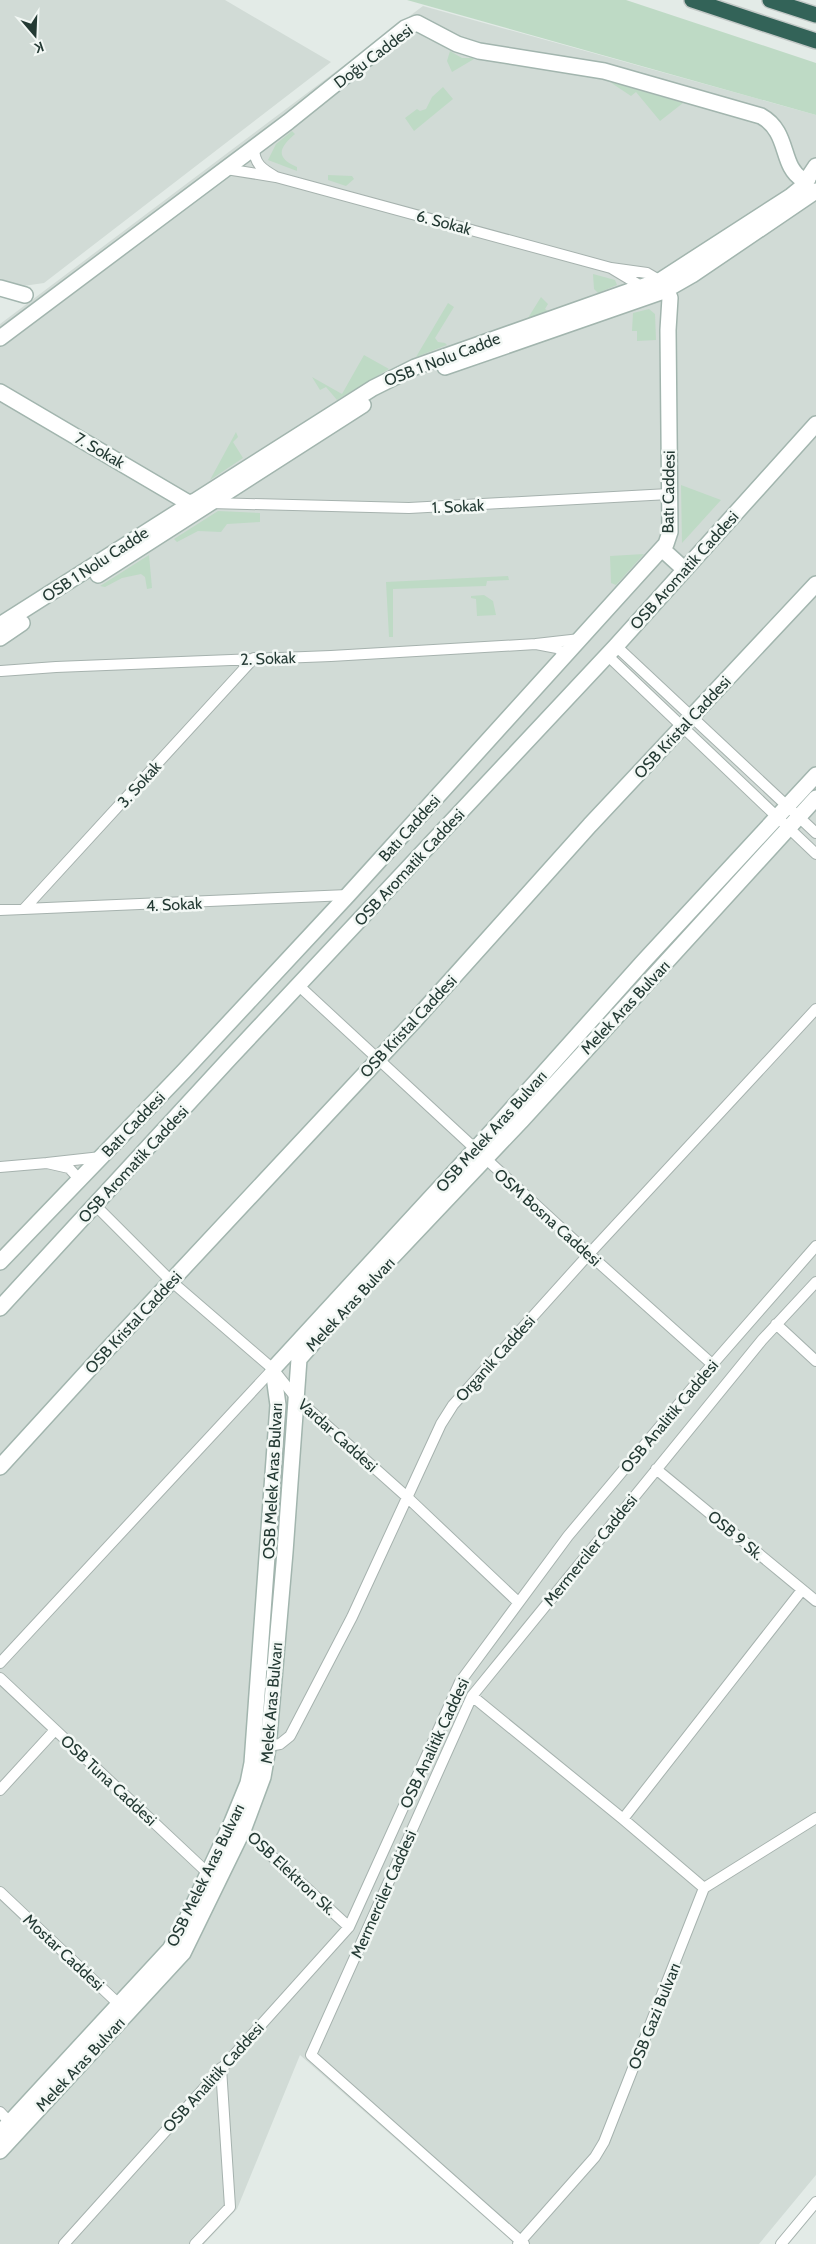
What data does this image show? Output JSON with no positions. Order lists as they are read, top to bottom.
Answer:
{
  "streets": {
    "street": [
      "Doğu Caddesi",
      "6. Sokak",
      "OSB 1 Nolu Cadde",
      "7. Sokak",
      "Batı Caddesi",
      "1. Sokak",
      "OSB Aromatik Caddesi",
      "2. Sokak",
      "OSB Kristal Caddesi",
      "3. Sokak",
      "4. Sokak",
      "Melek Aras Bulvarı",
      "OSB Melek Aras Bulvarı",
      "OSM Bosna Caddesi",
      "Organik Caddesi",
      "OSB Analitik Caddesi",
      "Vardar Caddesi",
      "OSB 9 Sk.",
      "Mermerciler Caddesi",
      "OSB Tuna Caddesi",
      "OSB Elektron Sk.",
      "Mostar Caddesi",
      "OSB Gazi Bulvarı"
    ]
  },
  "crossings": [
    ["Doğu Caddesi", "6. Sokak"],
    ["Doğu Caddesi", "OSB 1 Nolu Cadde"],
    ["6. Sokak", "OSB 1 Nolu Cadde"],
    ["6. Sokak", "Batı Caddesi"],
    ["OSB 1 Nolu Cadde", "7. Sokak"],
    ["OSB 1 Nolu Cadde", "Batı Caddesi"],
    ["OSB 1 Nolu Cadde", "1. Sokak"],
    ["7. Sokak", "1. Sokak"],
    ["Batı Caddesi", "1. Sokak"],
    ["Batı Caddesi", "2. Sokak"],
    ["Batı Caddesi", "4. Sokak"],
    ["OSB Aromatik Caddesi", "OSM Bosna Caddesi"],
    ["OSB Aromatik Caddesi", "Vardar Caddesi"],
    ["2. Sokak", "3. Sokak"],
    ["OSB Kristal Caddesi", "OSM Bosna Caddesi"],
    ["OSB Kristal Caddesi", "Vardar Caddesi"],
    ["3. Sokak", "4. Sokak"],
    ["Melek Aras Bulvarı", "OSB Melek Aras Bulvarı"],
    ["Melek Aras Bulvarı", "OSM Bosna Caddesi"],
    ["Melek Aras Bulvarı", "Vardar Caddesi"],
    ["OSB Melek Aras Bulvarı", "OSM Bosna Caddesi"],
    ["OSB Melek Aras Bulvarı", "Organik Caddesi"],
    ["OSB Melek Aras Bulvarı", "Vardar Caddesi"],
    ["OSB Melek Aras Bulvarı", "OSB Tuna Caddesi"],
    ["OSB Melek Aras Bulvarı", "OSB Elektron Sk."],
    ["OSB Melek Aras Bulvarı", "Mostar Caddesi"],
    ["OSM Bosna Caddesi", "Organik Caddesi"],
    ["OSM Bosna Caddesi", "OSB Analitik Caddesi"],
    ["Organik Caddesi", "Vardar Caddesi"],
    ["OSB Analitik Caddesi", "Vardar Caddesi"],
    ["OSB Analitik Caddesi", "OSB Elektron Sk."],
    ["OSB 9 Sk.", "Mermerciler Caddesi"],
    ["Mermerciler Caddesi", "OSB Gazi Bulvarı"]
  ],
  "north": "bottom"
}
